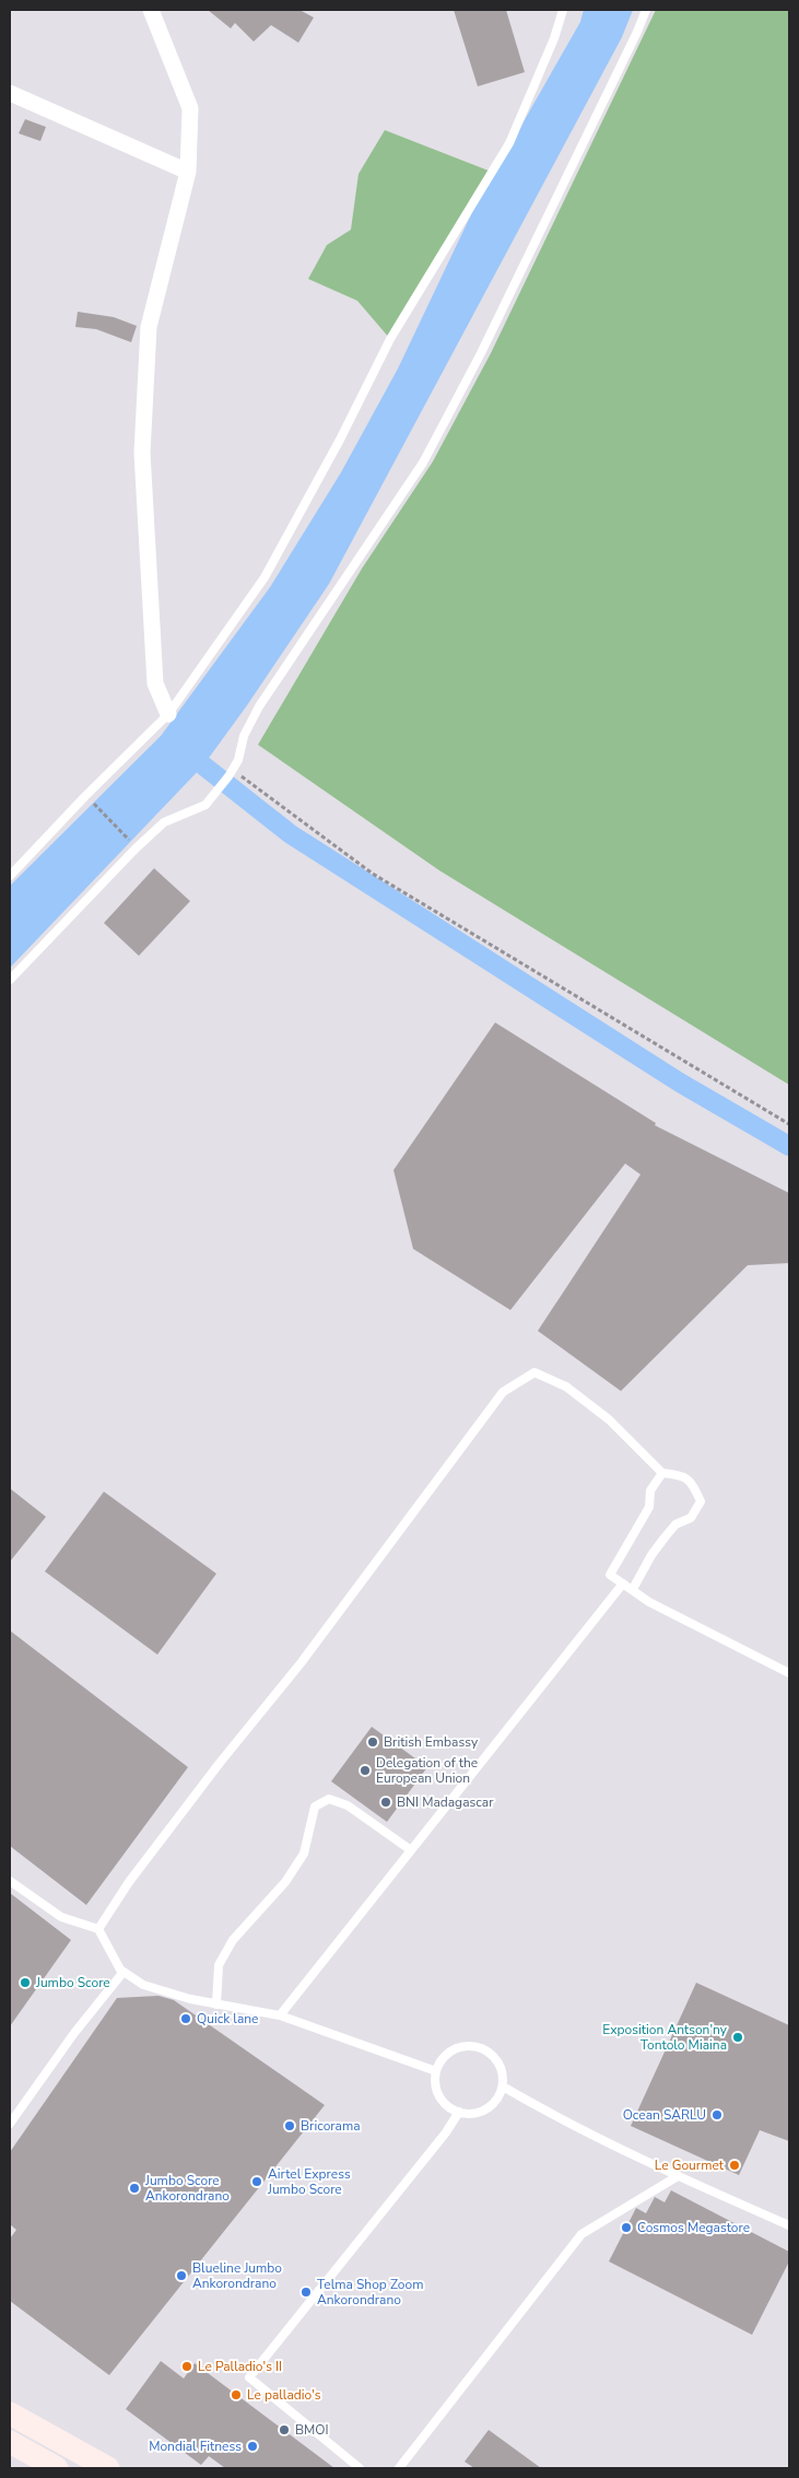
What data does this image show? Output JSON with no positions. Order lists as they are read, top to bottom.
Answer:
{
  "places": [
    "British Embassy",
    "Delegation of the European Union",
    "BNI Madagascar",
    "Jumbo Score",
    "Quick lane",
    "Exposition Antson'ny Tontolo Miaina",
    "Ocean SARLU",
    "Bricorama",
    "Le Gourmet",
    "Airtel Express Jumbo Score",
    "Jumbo Score Ankorondrano",
    "Cosmos Megastore",
    "Blueline Jumbo Ankorondrano",
    "Telma Shop Zoom Ankorondrano",
    "Le Palladio's II",
    "Le palladio's",
    "BMOI",
    "Mondial Fitness"
  ]
}
